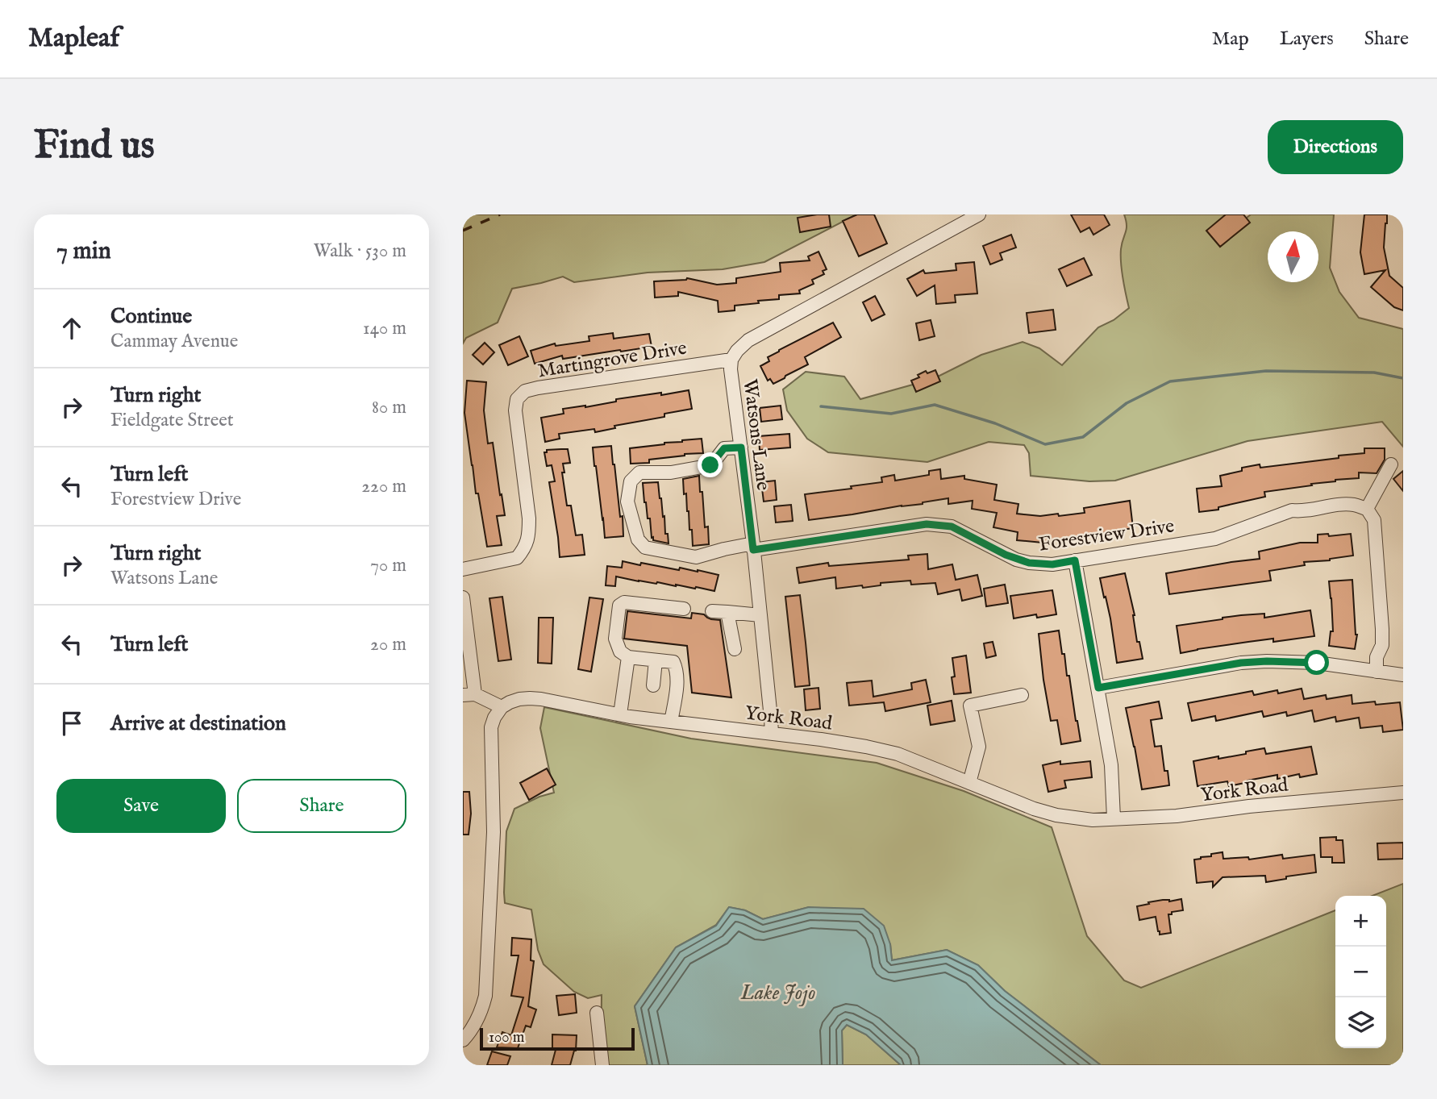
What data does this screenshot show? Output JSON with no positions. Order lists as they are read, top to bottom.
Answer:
{
  "streets": {
    "street": [
      "Martingrove Drive",
      "Watsons Lane",
      "Forestview Drive",
      "York Road"
    ]
  },
  "crossings": [
    ["Martingrove Drive", "Watsons Lane"],
    ["Watsons Lane", "Forestview Drive"],
    ["Watsons Lane", "York Road"]
  ],
  "water": ["Lake Jojo"],
  "scale_bar": "100 m",
  "north": "top",
  "page": {
    "header": "Mapleaf",
    "nav": ["Map", "Layers", "Share"],
    "buttons": [
      "Directions",
      ["Save", "Share"]
    ],
    "title": "Find us",
    "heading": ["7 min", "Walk · 530 m"],
    "list": [
      ["Continue", "Cammay Avenue", "140 m"],
      ["Turn right", "Fieldgate Street", "80 m"],
      ["Turn left", "Forestview Drive", "220 m"],
      ["Turn right", "Watsons Lane", "70 m"],
      ["Turn left", "20 m"],
      "Arrive at destination"
    ],
    "map_buttons": ["+", "−"],
    "scale": "100 m"
  }
}
